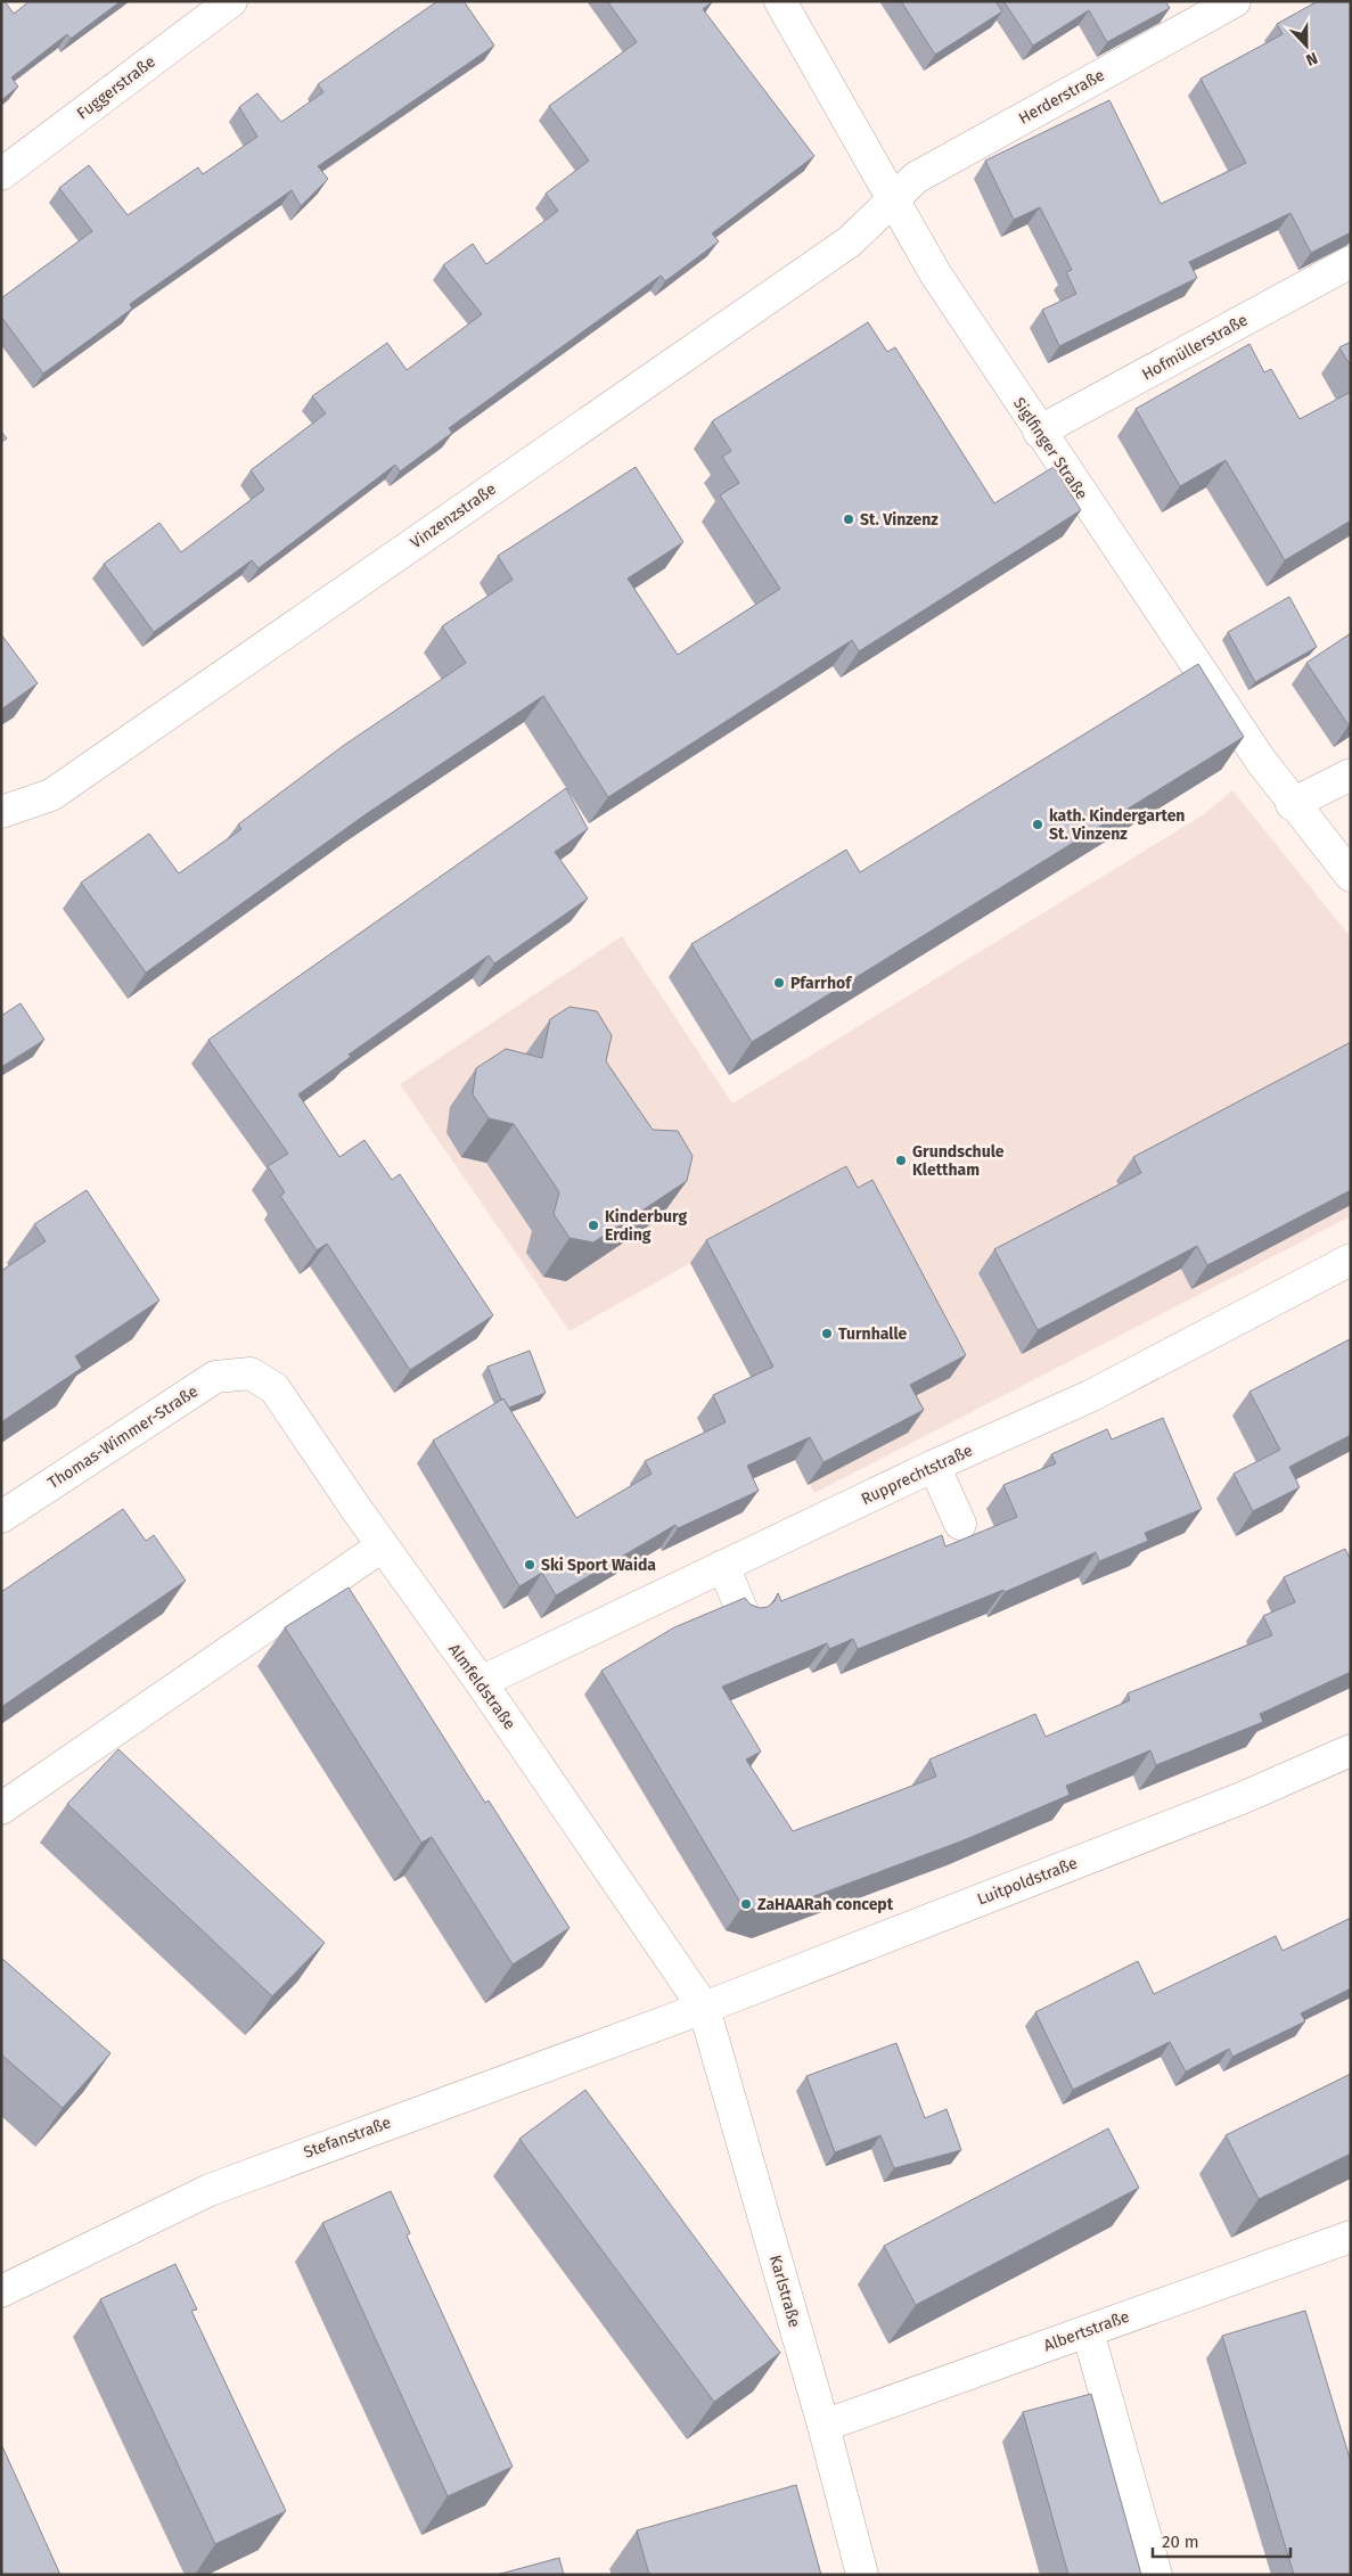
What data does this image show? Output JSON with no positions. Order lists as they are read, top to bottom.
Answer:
{
  "streets": {
    "street": [
      "Fuggerstraße",
      "Herderstraße",
      "Hofmüllerstraße",
      "Siglfinger Straße",
      "Vinzenzstraße",
      "Thomas-Wimmer-Straße",
      "Rupprechtstraße",
      "Almfeldstraße",
      "Luitpoldstraße",
      "Stefanstraße",
      "Karlstraße",
      "Albertstraße"
    ]
  },
  "crossings": [
    ["Herderstraße", "Siglfinger Straße"],
    ["Herderstraße", "Vinzenzstraße"],
    ["Hofmüllerstraße", "Siglfinger Straße"],
    ["Siglfinger Straße", "Vinzenzstraße"],
    ["Thomas-Wimmer-Straße", "Almfeldstraße"],
    ["Rupprechtstraße", "Almfeldstraße"],
    ["Almfeldstraße", "Luitpoldstraße"],
    ["Almfeldstraße", "Stefanstraße"],
    ["Almfeldstraße", "Karlstraße"],
    ["Luitpoldstraße", "Stefanstraße"],
    ["Luitpoldstraße", "Karlstraße"],
    ["Stefanstraße", "Karlstraße"],
    ["Karlstraße", "Albertstraße"]
  ],
  "places": [
    "St. Vinzenz",
    "kath. Kindergarten St. Vinzenz",
    "Pfarrhof",
    "Grundschule Klettham",
    "Kinderburg Erding",
    "Turnhalle",
    "Ski Sport Waida",
    "ZaHAARah concept"
  ],
  "scale_bar": "20 m",
  "north": "bottom"
}
